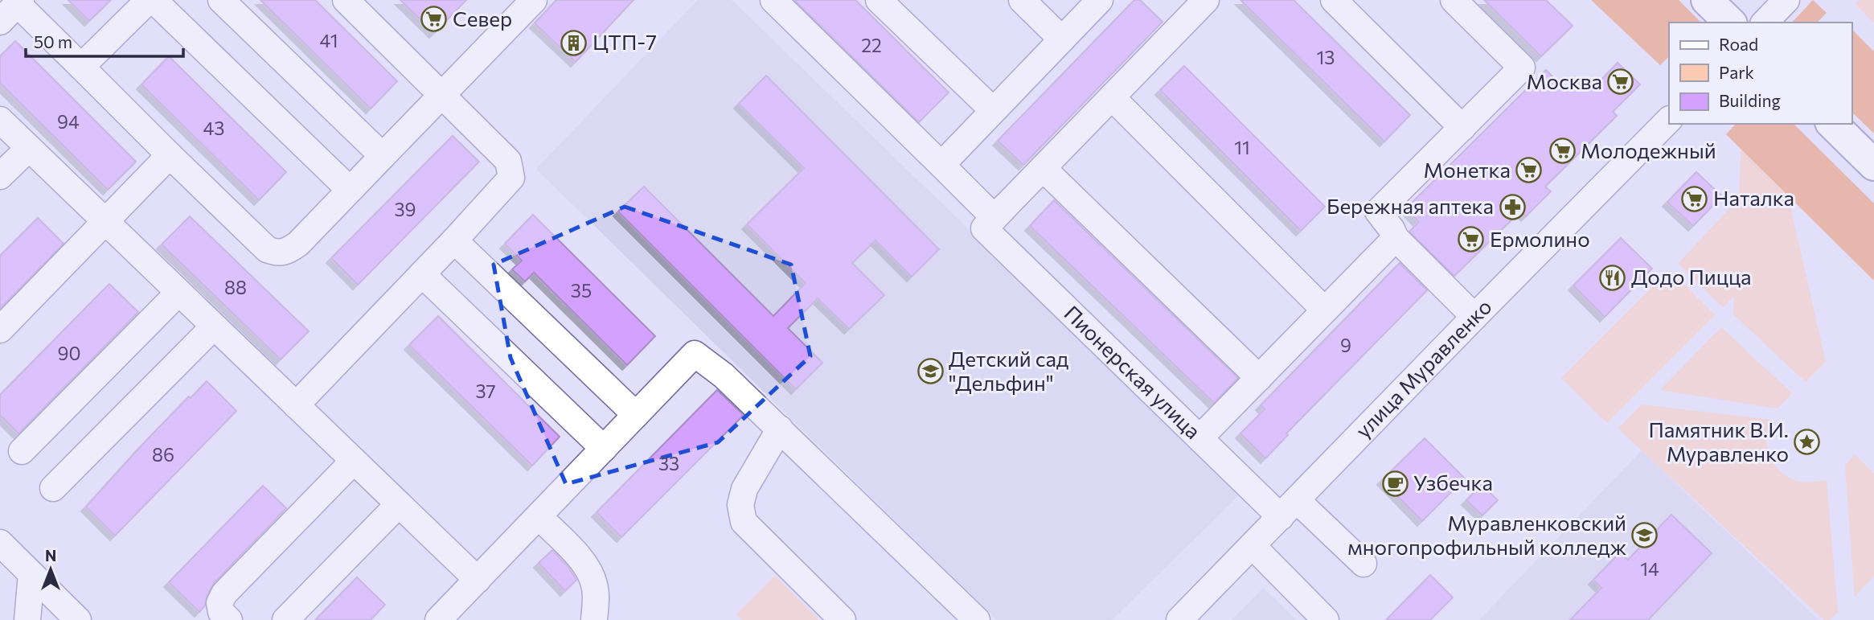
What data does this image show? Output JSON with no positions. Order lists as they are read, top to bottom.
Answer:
{
  "streets": {
    "street": ["улица Муравленко", "Пионерская улица"]
  },
  "crossings": [
    ["улица Муравленко", "Пионерская улица"]
  ],
  "places": {
    "supermarket": [
      "Север",
      "Москва",
      "Молодежный",
      "Монетка",
      "Наталка",
      "Ермолино"
    ],
    "building": ["ЦТП-7"],
    "pharmacy": ["Бережная аптека"],
    "restaurant": ["Додо Пицца"],
    "school or university": ["Детский сад \"Дельфин\"", "Муравленковский многопрофильный колледж"],
    "place": ["Памятник В.И. Муравленко"],
    "cafe": ["Узбечка"]
  },
  "house_numbers": [
    "41",
    "22",
    "13",
    "94",
    "43",
    "11",
    "39",
    "88",
    "35",
    "9",
    "90",
    "37",
    "86",
    "33",
    "14"
  ],
  "legend": ["Road", "Park", "Building"],
  "scale_bar": "50 m",
  "north": "top"
}
